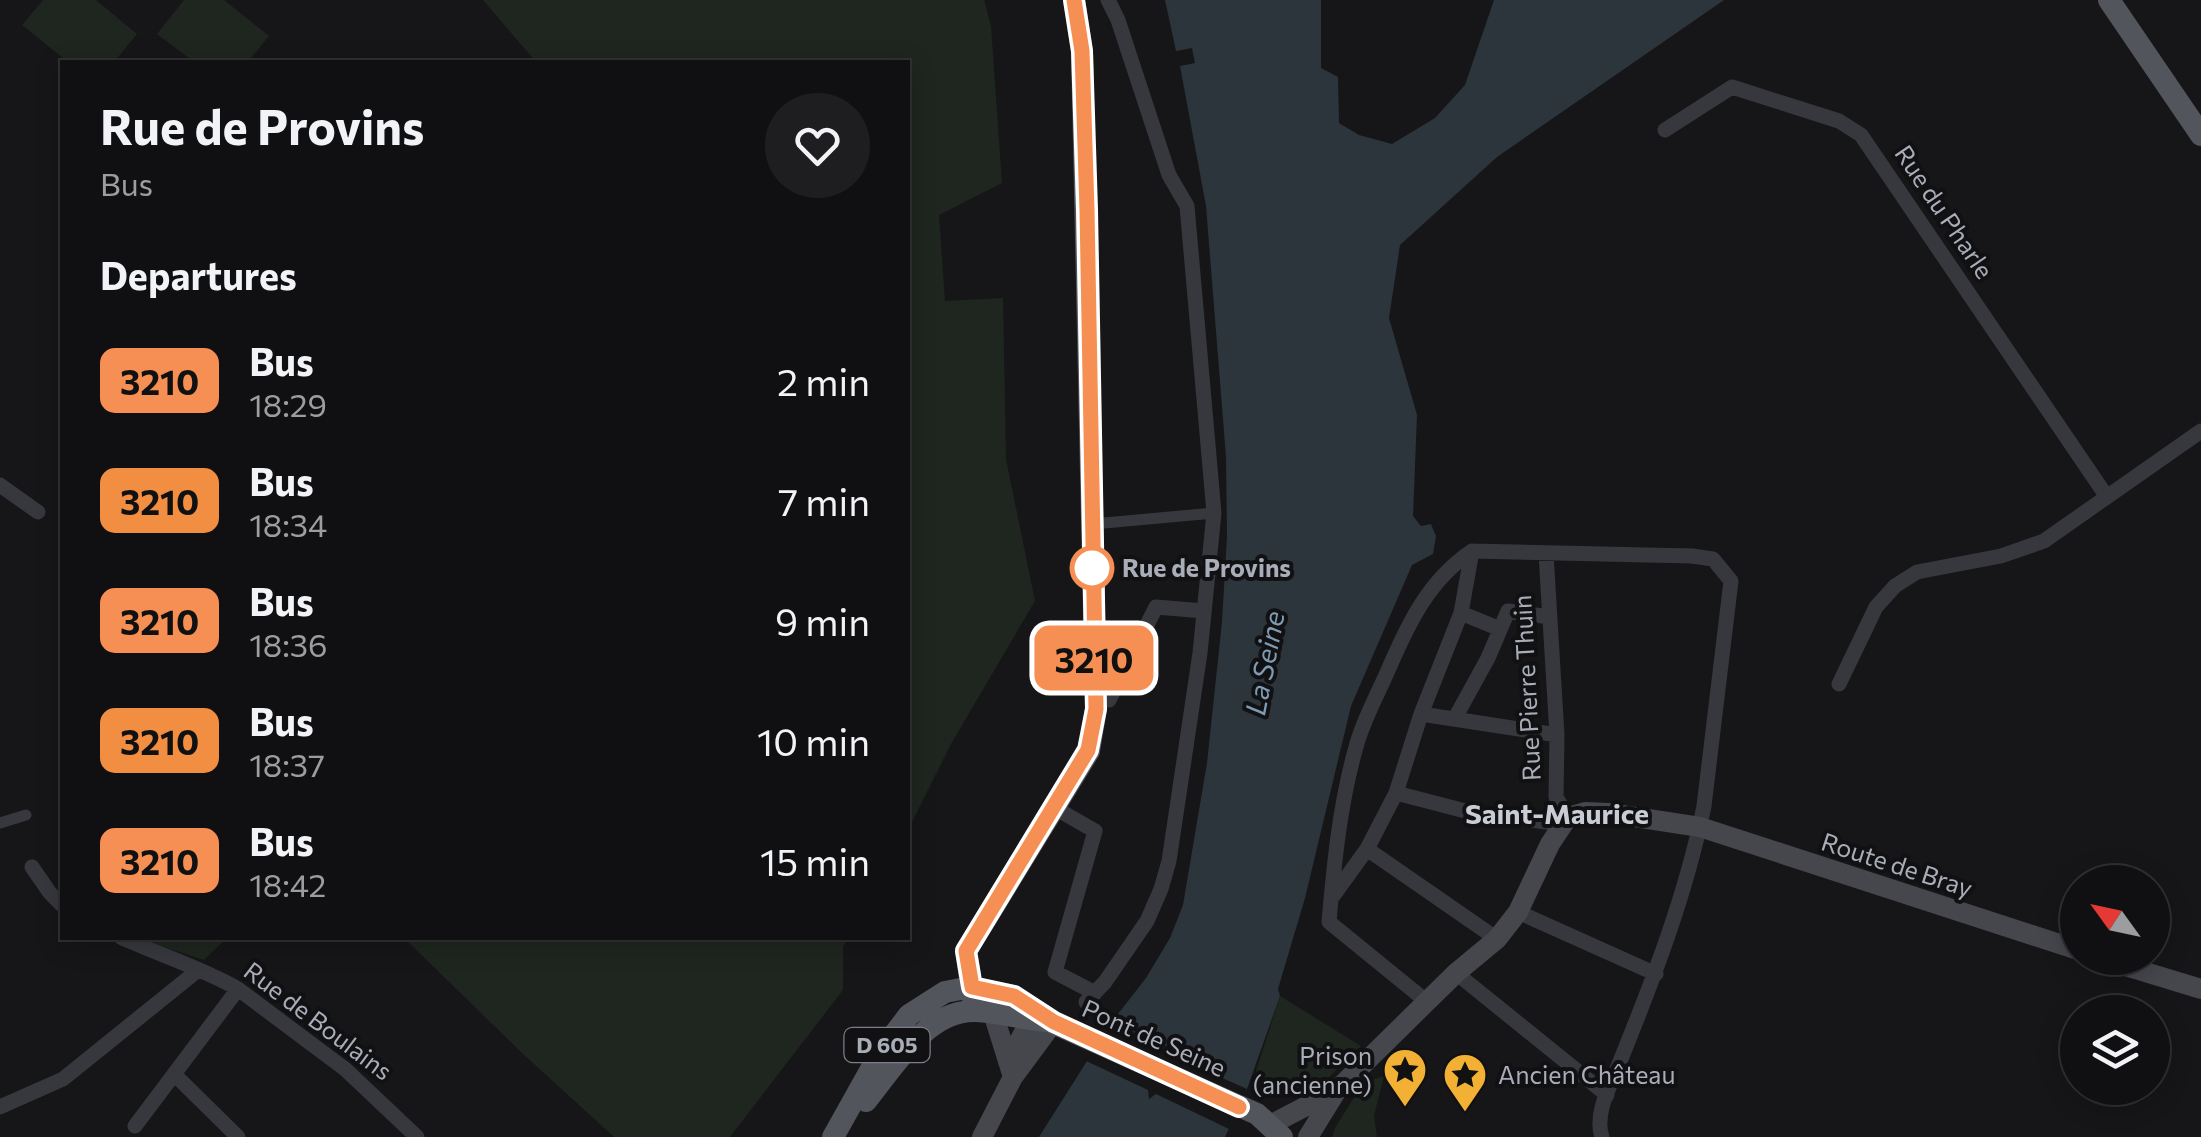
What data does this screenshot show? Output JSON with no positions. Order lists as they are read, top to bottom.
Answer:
{
  "streets": {
    "main road": ["Route de Bray", "Pont de Seine", "D 605"],
    "street": ["Rue du Pharle", "Rue Pierre Thuin", "Rue de Boulains"]
  },
  "crossings": [
    ["Rue Pierre Thuin", "Route de Bray"]
  ],
  "districts": ["Saint-Maurice"],
  "water": ["La Seine"],
  "places": {
    "other": ["Rue de Provins"],
    "place": ["Prison (ancienne)", "Ancien Château"]
  },
  "lines": ["bus line 3210"],
  "north": "top left",
  "page": {
    "on_map": "3210",
    "heading": [
      ["Rue de Provins", "Bus"],
      "Departures"
    ],
    "list": [
      {
        "mark": "3210",
        "name": "Bus",
        "note": "18:29",
        "value": "2 min"
      },
      {
        "mark": "3210",
        "name": "Bus",
        "note": "18:34",
        "value": "7 min"
      },
      {
        "mark": "3210",
        "name": "Bus",
        "note": "18:36",
        "value": "9 min"
      },
      {
        "mark": "3210",
        "name": "Bus",
        "note": "18:37",
        "value": "10 min"
      },
      {
        "mark": "3210",
        "name": "Bus",
        "note": "18:42",
        "value": "15 min"
      }
    ]
  }
}
